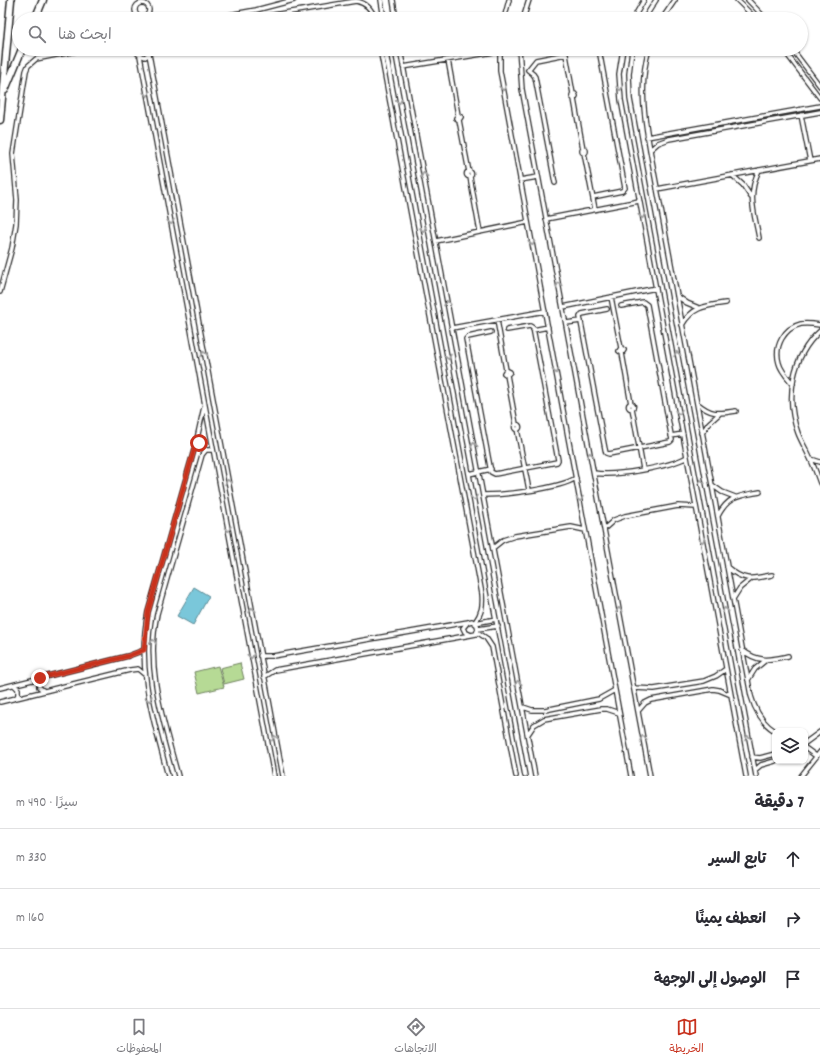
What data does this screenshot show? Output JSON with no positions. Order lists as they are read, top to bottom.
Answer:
{
  "page": {
    "search": "ابحث هنا",
    "heading": ["7 دقيقة", "سيرًا · 490 m"],
    "list": [
      ["تابع السير", "330 m"],
      ["انعطف يمينًا", "160 m"],
      "الوصول إلى الوجهة"
    ],
    "nav": ["الخريطة", "الاتجاهات", "المحفوظات"]
  }
}
